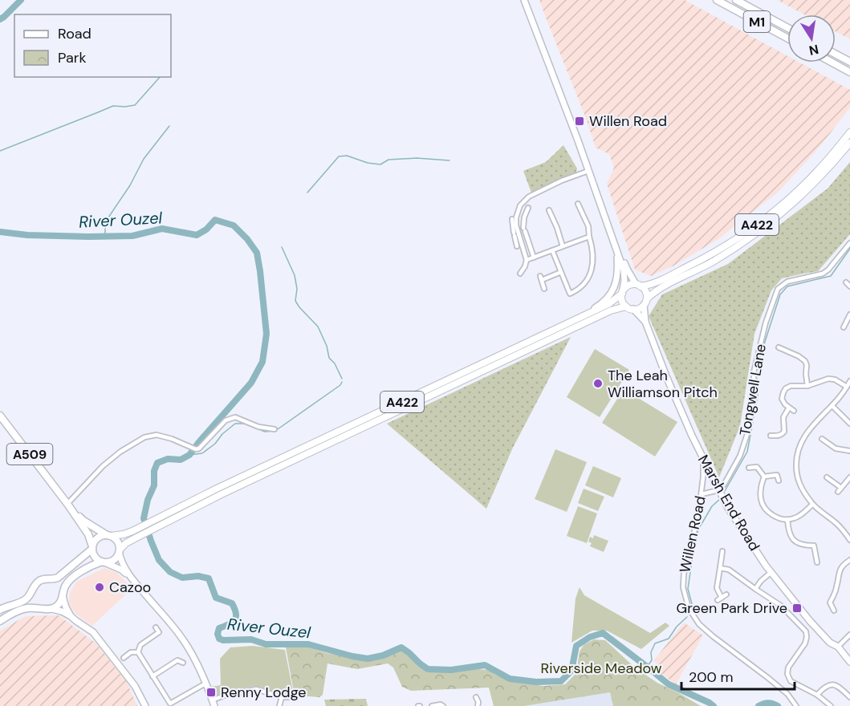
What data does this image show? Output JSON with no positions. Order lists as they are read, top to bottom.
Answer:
{
  "streets": {
    "highway": ["M1", "A509"],
    "main road": ["A422"],
    "street": ["Tongwell Lane", "Marsh End Road", "Willen Road"]
  },
  "crossings": [
    ["A422", "A509"],
    ["A422", "Marsh End Road"],
    ["Tongwell Lane", "Marsh End Road"],
    ["Marsh End Road", "Willen Road"]
  ],
  "water": ["River Ouzel"],
  "parks": ["Riverside Meadow"],
  "places": {
    "transit": ["Willen Road", "Green Park Drive", "Renny Lodge"],
    "other": ["The Leah Williamson Pitch", "Cazoo"]
  },
  "legend": ["Road", "Park"],
  "scale_bar": "200 m",
  "north": "bottom"
}
